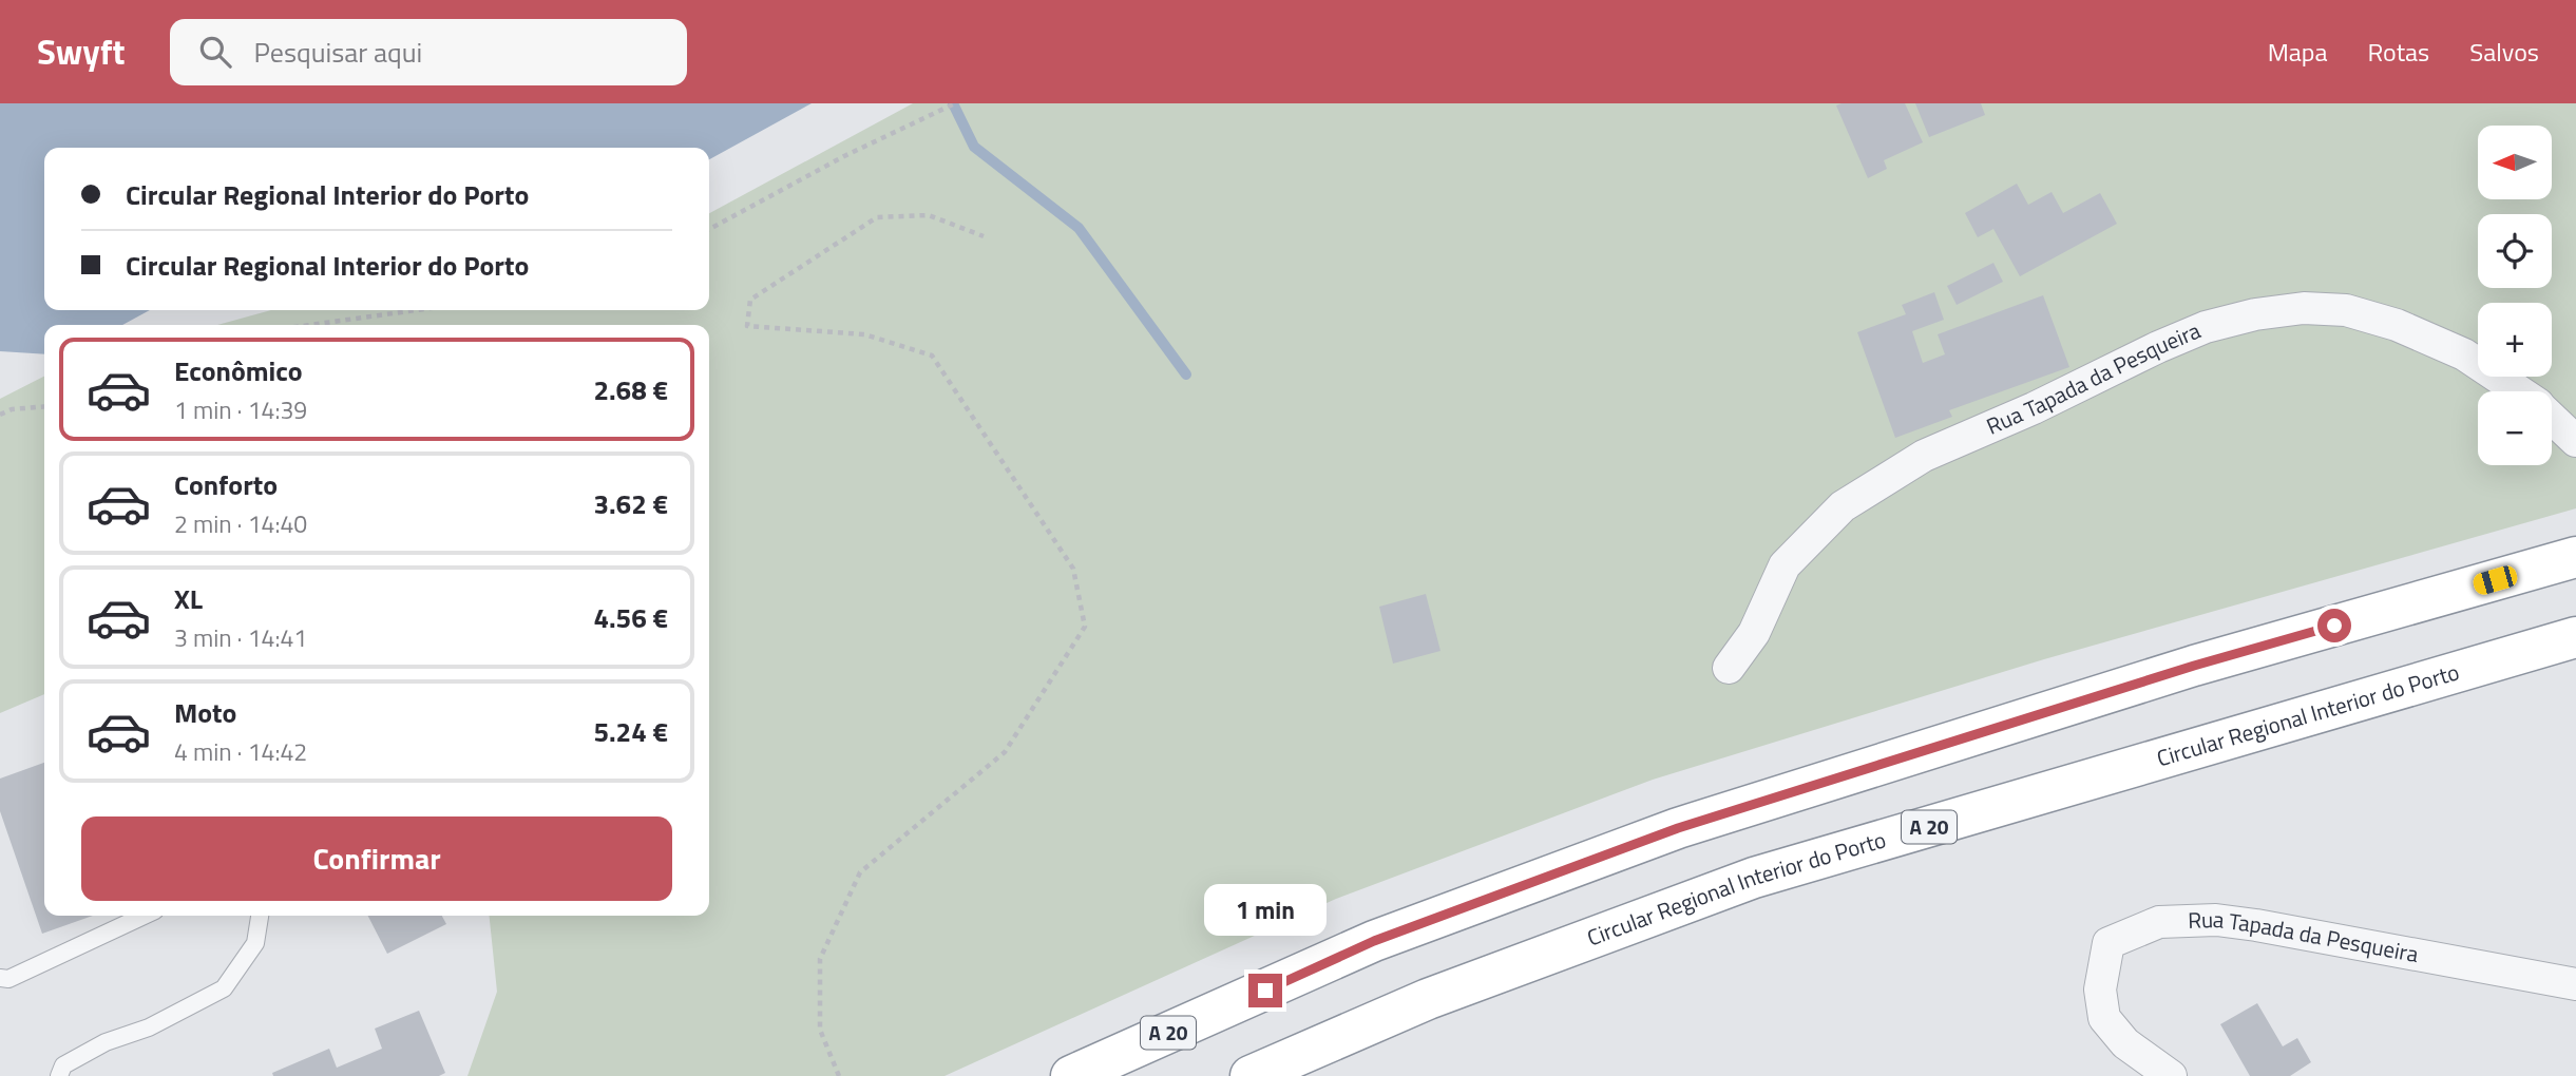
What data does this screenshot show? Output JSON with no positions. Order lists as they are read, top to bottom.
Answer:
{
  "streets": {
    "highway": ["Circular Regional Interior do Porto", "A 20"],
    "street": ["Rua Tapada da Pesqueira"]
  },
  "north": "left",
  "page": {
    "header": "Swyft",
    "search": "Pesquisar aqui",
    "nav": ["Mapa", "Rotas", "Salvos"],
    "map_buttons": ["+", "−"],
    "banner": ["Circular Regional Interior do Porto", "Circular Regional Interior do Porto"],
    "list": [
      {
        "name": "Econômico",
        "note": "1 min · 14:39",
        "value": "2.68 €"
      },
      {
        "name": "Conforto",
        "note": "2 min · 14:40",
        "value": "3.62 €"
      },
      {
        "name": "XL",
        "note": "3 min · 14:41",
        "value": "4.56 €"
      },
      {
        "name": "Moto",
        "note": "4 min · 14:42",
        "value": "5.24 €"
      }
    ],
    "buttons": "Confirmar",
    "bubble": "1 min"
  }
}
